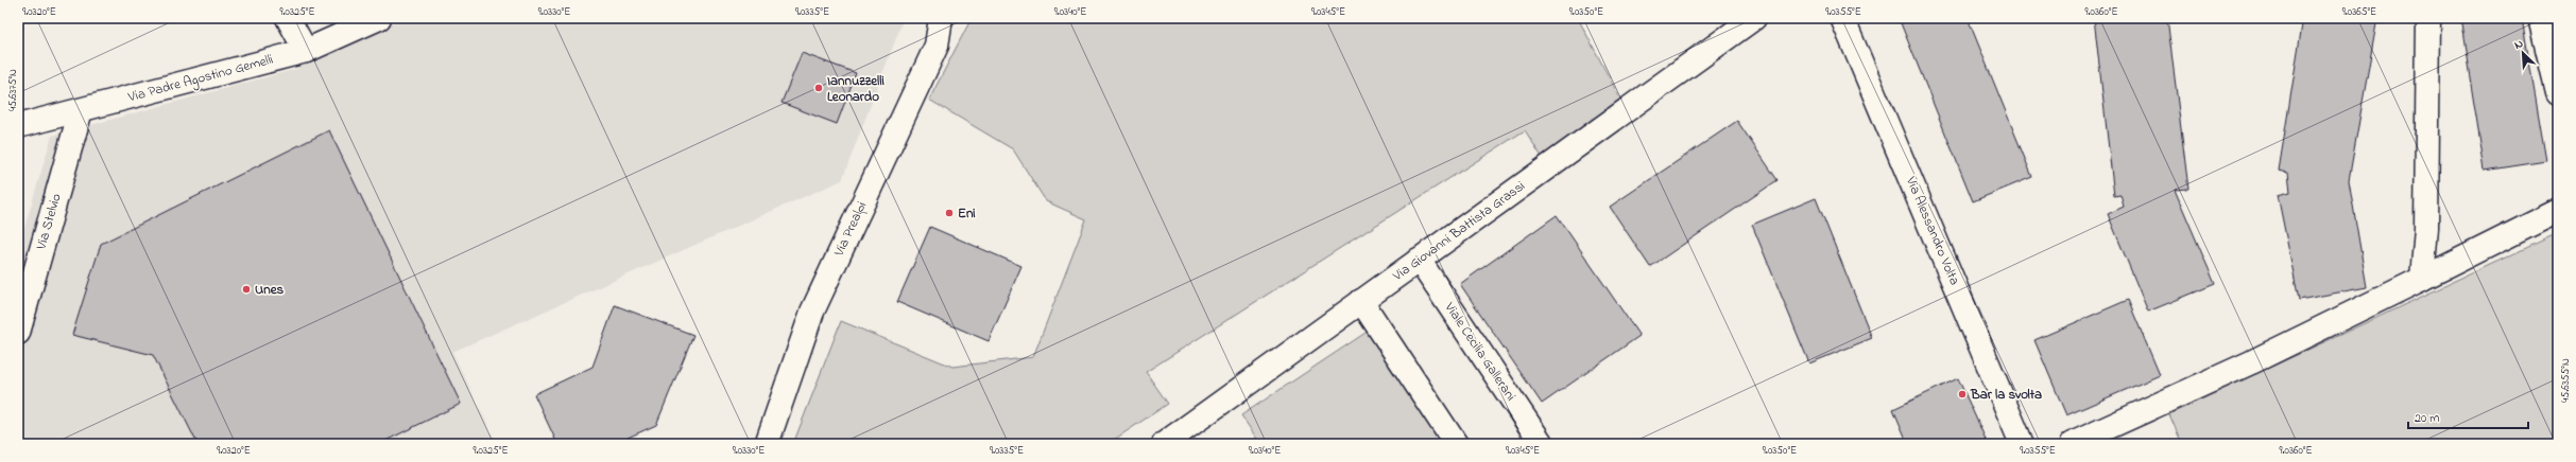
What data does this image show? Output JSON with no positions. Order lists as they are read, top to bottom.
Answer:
{
  "streets": {
    "street": [
      "Via Padre Agostino Gemelli",
      "Via Stelvio",
      "Via Prealpi",
      "Via Giovanni Battista Grassi",
      "Via Alessandro Volta",
      "Viale Cecilia Gallerani"
    ]
  },
  "crossings": [
    ["Via Padre Agostino Gemelli", "Via Stelvio"],
    ["Via Giovanni Battista Grassi", "Viale Cecilia Gallerani"]
  ],
  "places": [
    "Iannuzzelli Leonardo",
    "Eni",
    "Unes",
    "Bar la svolta"
  ],
  "scale_bar": "20 m",
  "north": "top left",
  "coordinates": [
    "9.0320°E",
    "9.0325°E",
    "9.0330°E",
    "9.0335°E",
    "9.0340°E",
    "9.0345°E",
    "9.0350°E",
    "9.0355°E",
    "9.0360°E",
    "9.0365°E",
    "45.6375°N",
    "45.6355°N"
  ]
}
